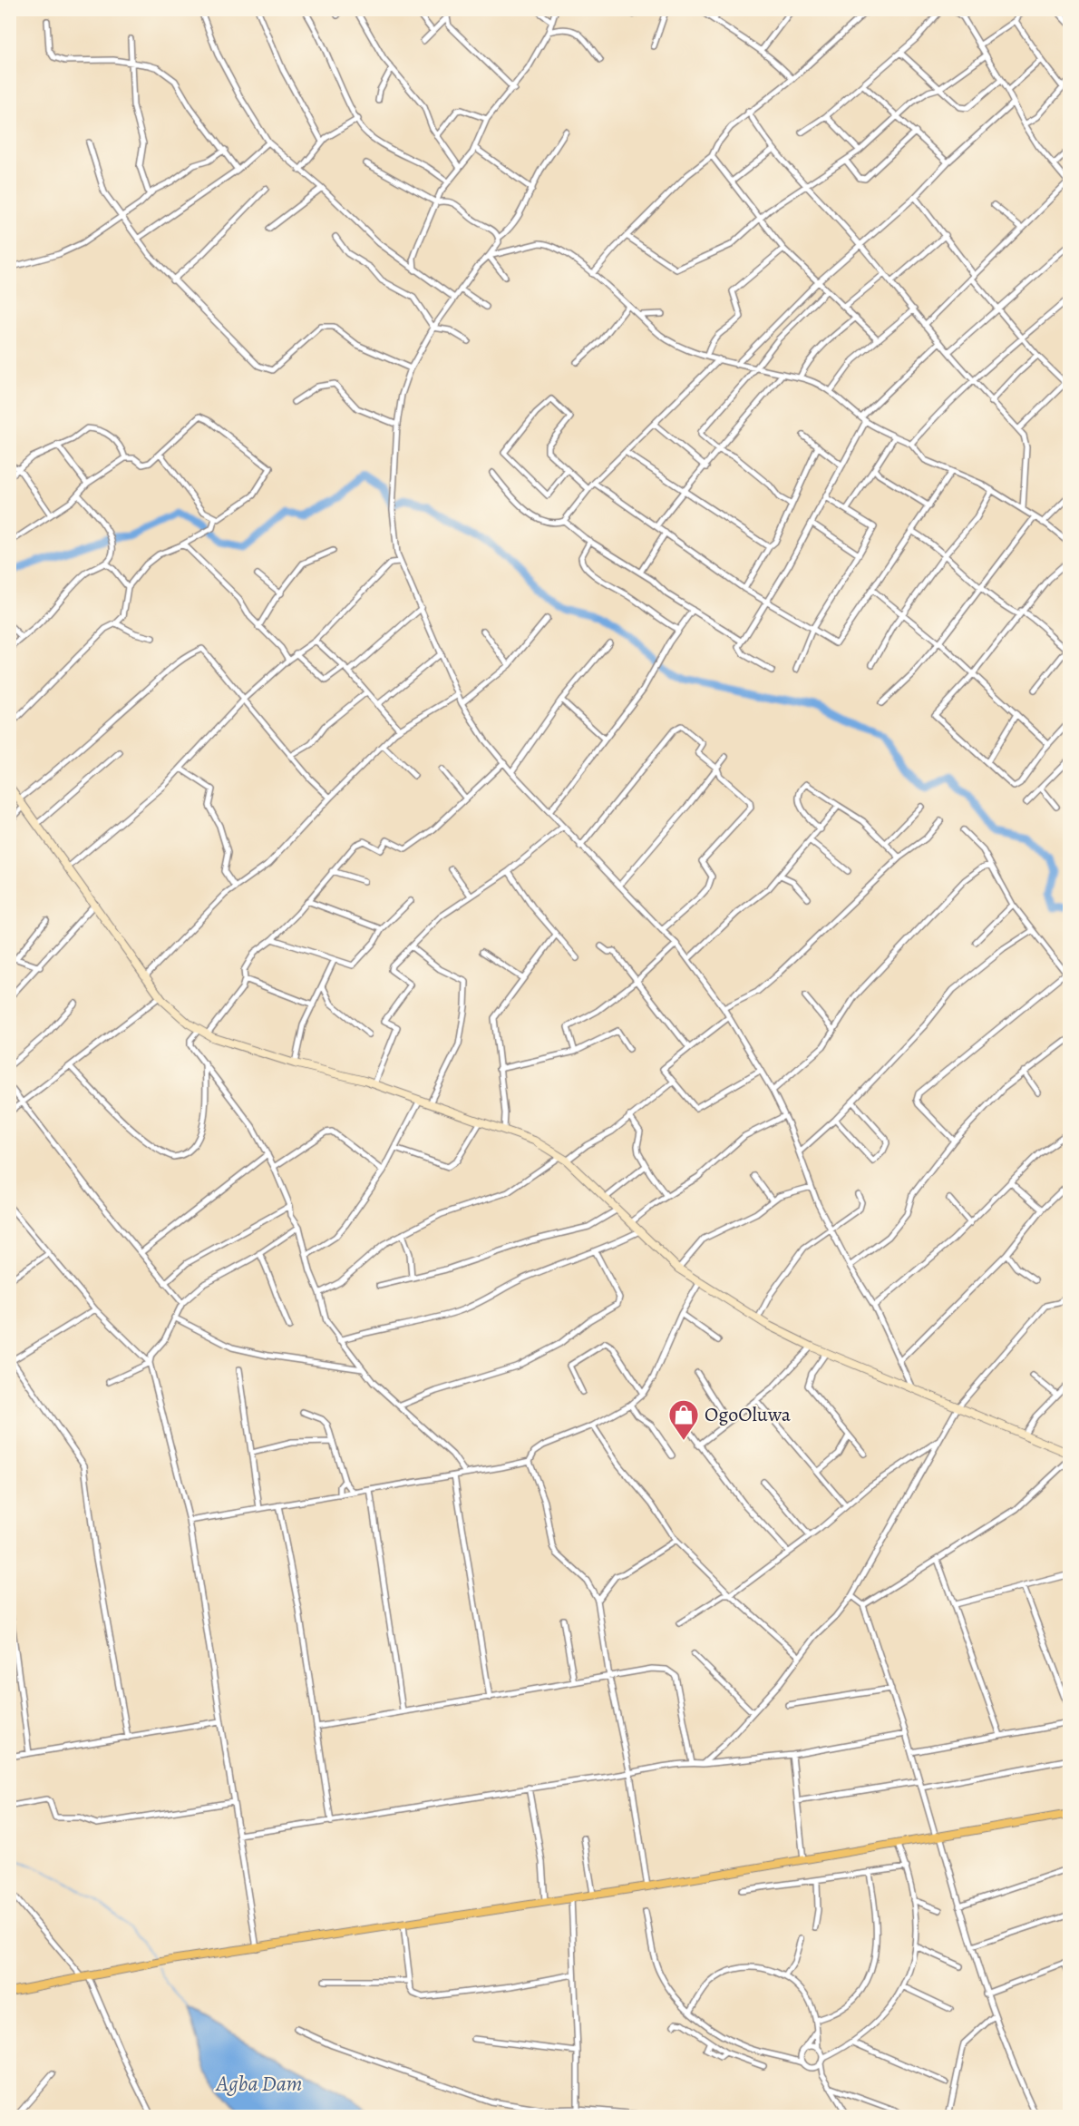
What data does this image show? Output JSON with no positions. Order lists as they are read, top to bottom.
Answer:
{
  "water": ["Agba Dam"],
  "places": {
    "shop": ["OgoOluwa"]
  }
}
